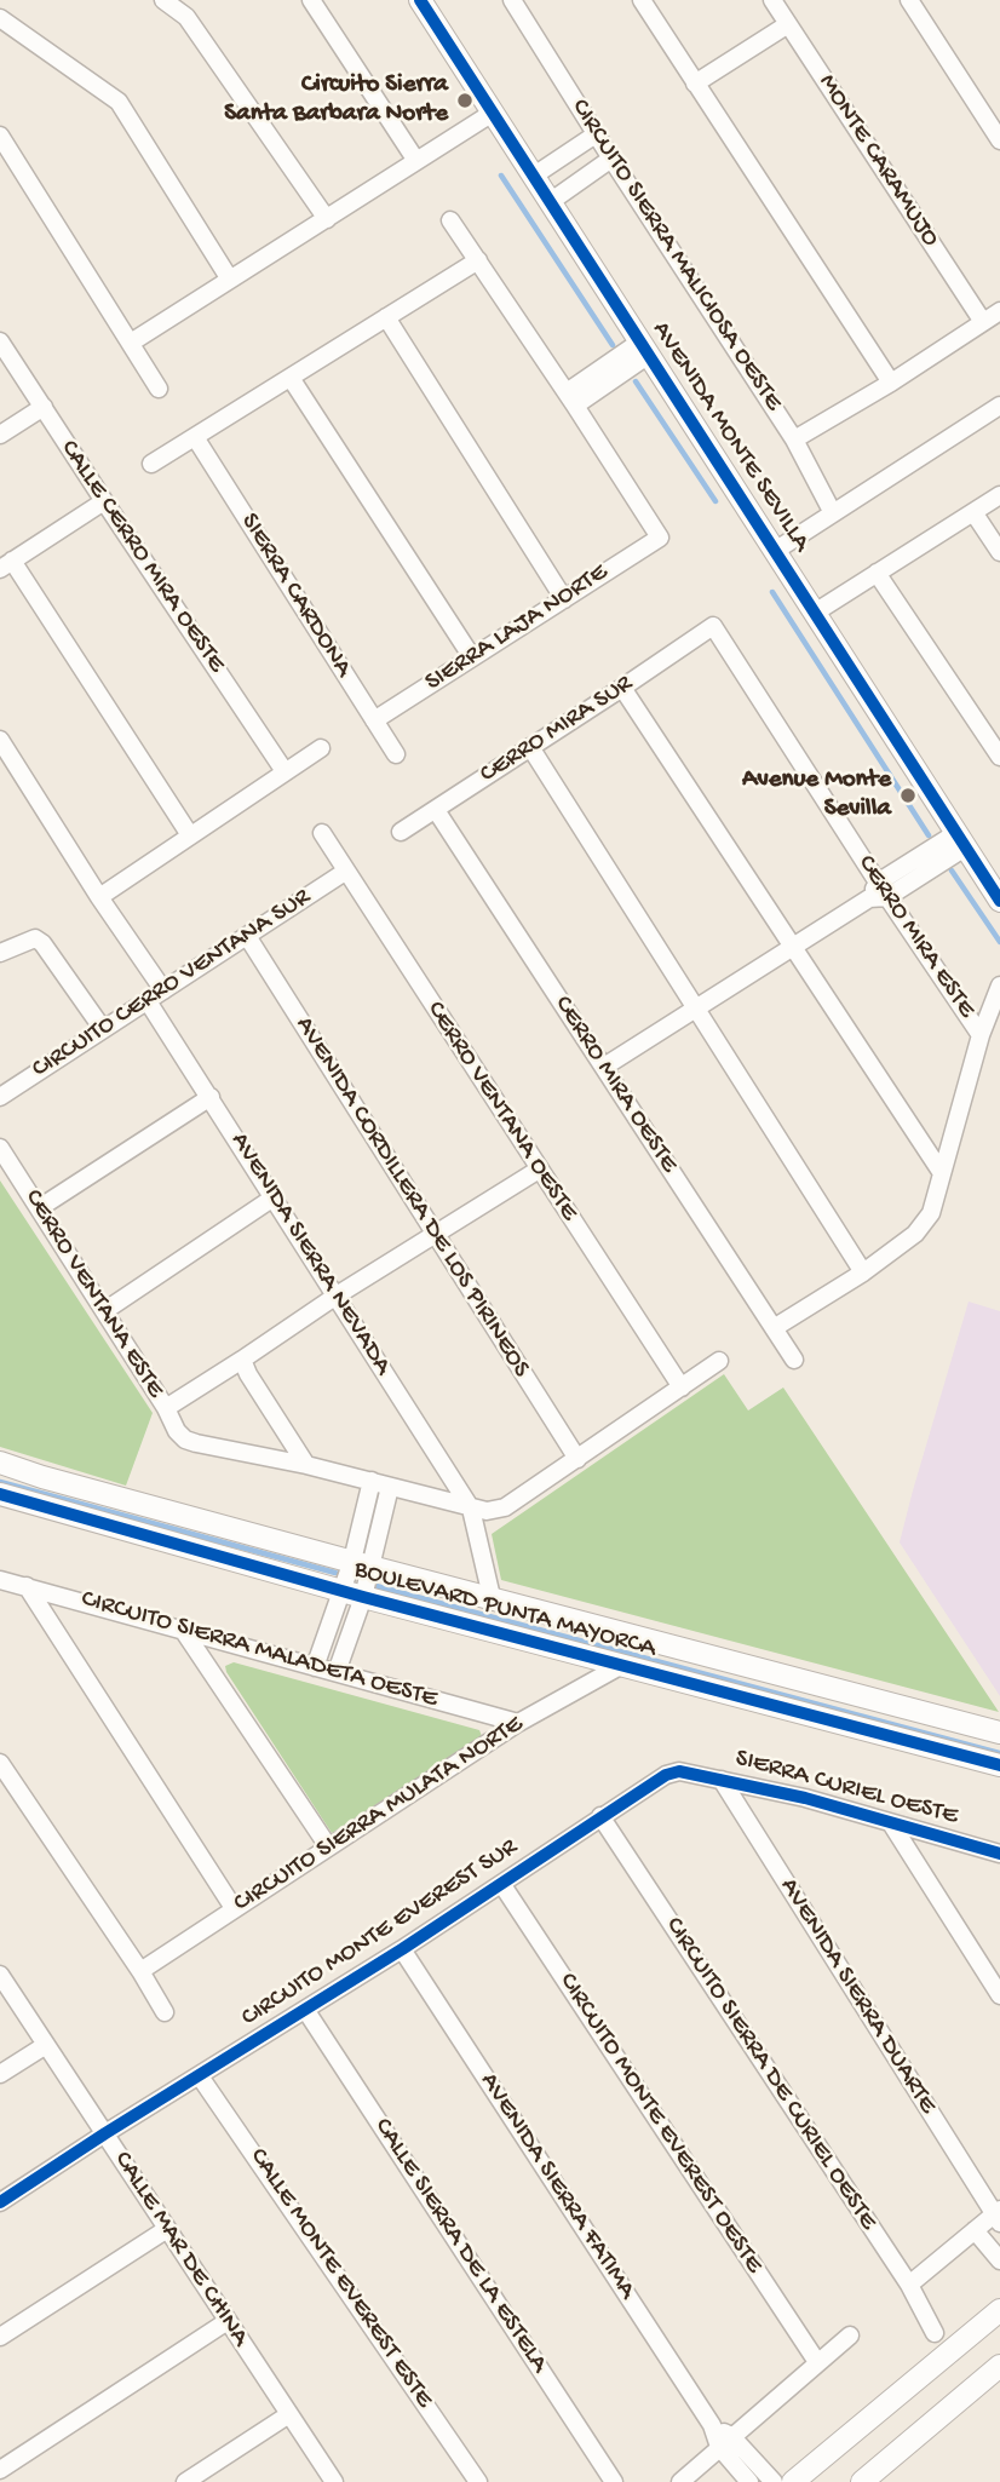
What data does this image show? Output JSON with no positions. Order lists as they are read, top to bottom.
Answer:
{
  "streets": {
    "street": [
      "MONTE CARAMUJO",
      "CIRCUITO SIERRA MALICIOSA OESTE",
      "AVENIDA MONTE SEVILLA",
      "CALLE CERRO MIRA OESTE",
      "SIERRA CARDONA",
      "SIERRA LAJA NORTE",
      "CERRO MIRA SUR",
      "CERRO MIRA ESTE",
      "CIRCUITO CERRO VENTANA SUR",
      "CERRO MIRA OESTE",
      "CERRO VENTANA OESTE",
      "AVENIDA CORDILLERA DE LOS PIRINEOS",
      "AVENIDA SIERRA NEVADA",
      "CERRO VENTANA ESTE",
      "BOULEVARD PUNTA MAYORCA",
      "CIRCUITO SIERRA MALADETA OESTE",
      "SIERRA CURIEL OESTE",
      "CIRCUITO SIERRA MULATA NORTE",
      "CIRCUITO MONTE EVEREST SUR",
      "AVENIDA SIERRA DUARTE",
      "CIRCUITO SIERRA DE CURIEL OESTE",
      "CIRCUITO MONTE EVEREST OESTE",
      "AVENIDA SIERRA FATIMA",
      "CALLE SIERRA DE LA ESTELA",
      "CALLE MAR DE CHINA",
      "CALLE MONTE EVEREST ESTE"
    ]
  },
  "crossings": [
    ["SIERRA CARDONA", "SIERRA LAJA NORTE"],
    ["CERRO MIRA SUR", "CERRO MIRA ESTE"],
    ["CERRO MIRA SUR", "CERRO MIRA OESTE"],
    ["CIRCUITO CERRO VENTANA SUR", "CERRO VENTANA OESTE"],
    ["CIRCUITO CERRO VENTANA SUR", "AVENIDA CORDILLERA DE LOS PIRINEOS"],
    ["CIRCUITO CERRO VENTANA SUR", "AVENIDA SIERRA NEVADA"],
    ["AVENIDA SIERRA NEVADA", "BOULEVARD PUNTA MAYORCA"],
    ["BOULEVARD PUNTA MAYORCA", "CIRCUITO SIERRA MULATA NORTE"],
    ["CIRCUITO SIERRA MALADETA OESTE", "CIRCUITO SIERRA MULATA NORTE"],
    ["SIERRA CURIEL OESTE", "CIRCUITO MONTE EVEREST SUR"],
    ["SIERRA CURIEL OESTE", "AVENIDA SIERRA DUARTE"],
    ["CIRCUITO MONTE EVEREST SUR", "CIRCUITO SIERRA DE CURIEL OESTE"],
    ["CIRCUITO MONTE EVEREST SUR", "CIRCUITO MONTE EVEREST OESTE"],
    ["CIRCUITO MONTE EVEREST SUR", "AVENIDA SIERRA FATIMA"],
    ["CIRCUITO MONTE EVEREST SUR", "CALLE SIERRA DE LA ESTELA"],
    ["CIRCUITO MONTE EVEREST SUR", "CALLE MAR DE CHINA"],
    ["CIRCUITO MONTE EVEREST SUR", "CALLE MONTE EVEREST ESTE"]
  ],
  "places": ["Circuito Sierra Santa Barbara Norte", "Avenue Monte Sevilla"]
}
